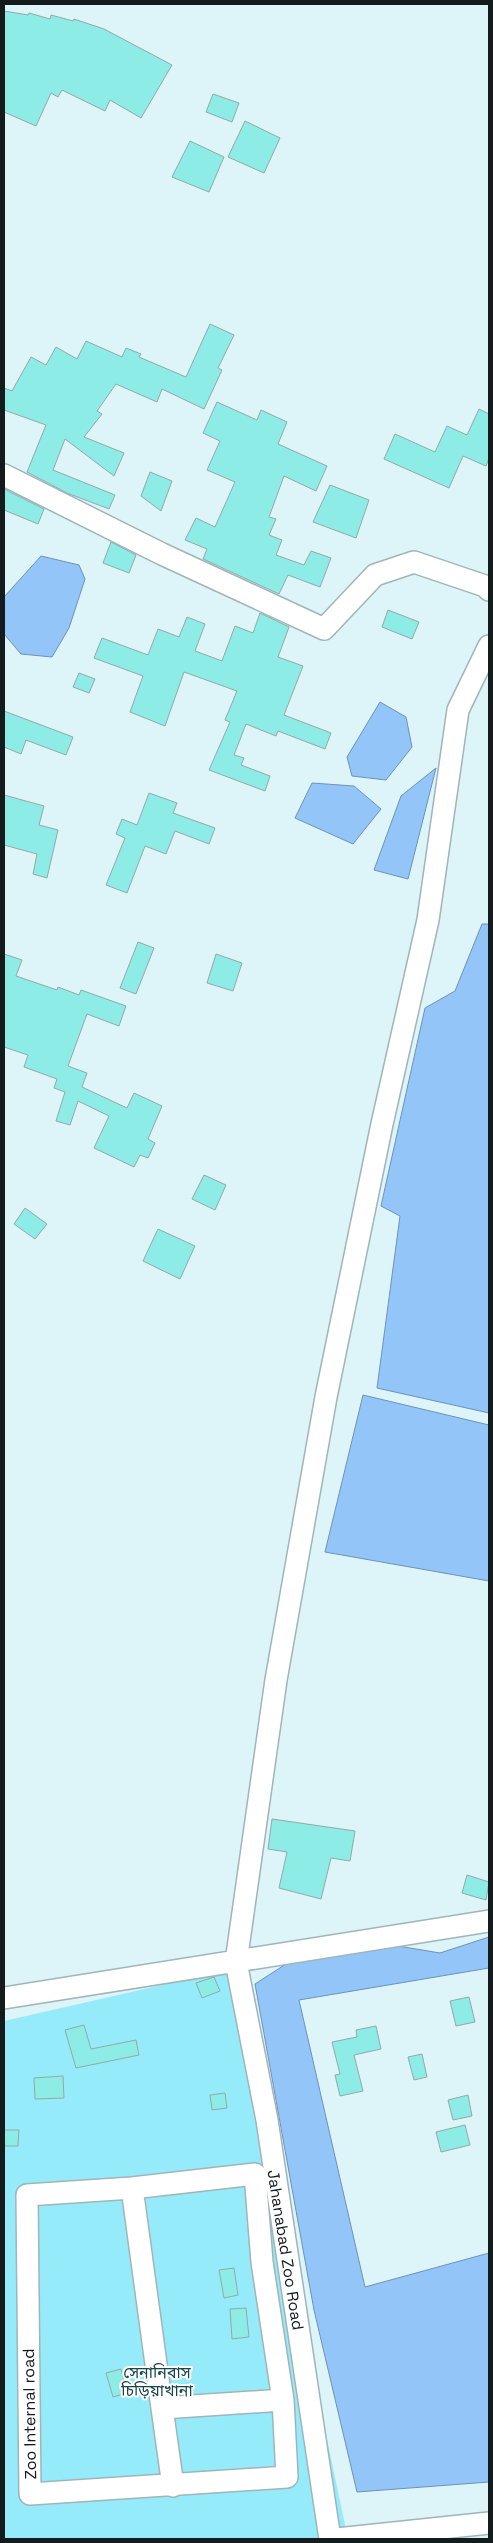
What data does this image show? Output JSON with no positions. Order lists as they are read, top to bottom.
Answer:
{
  "streets": {
    "street": ["Jahanabad Zoo Road", "Zoo Internal road"]
  },
  "parks": ["সেনানিবাস চিড়িয়াখানা"]
}
